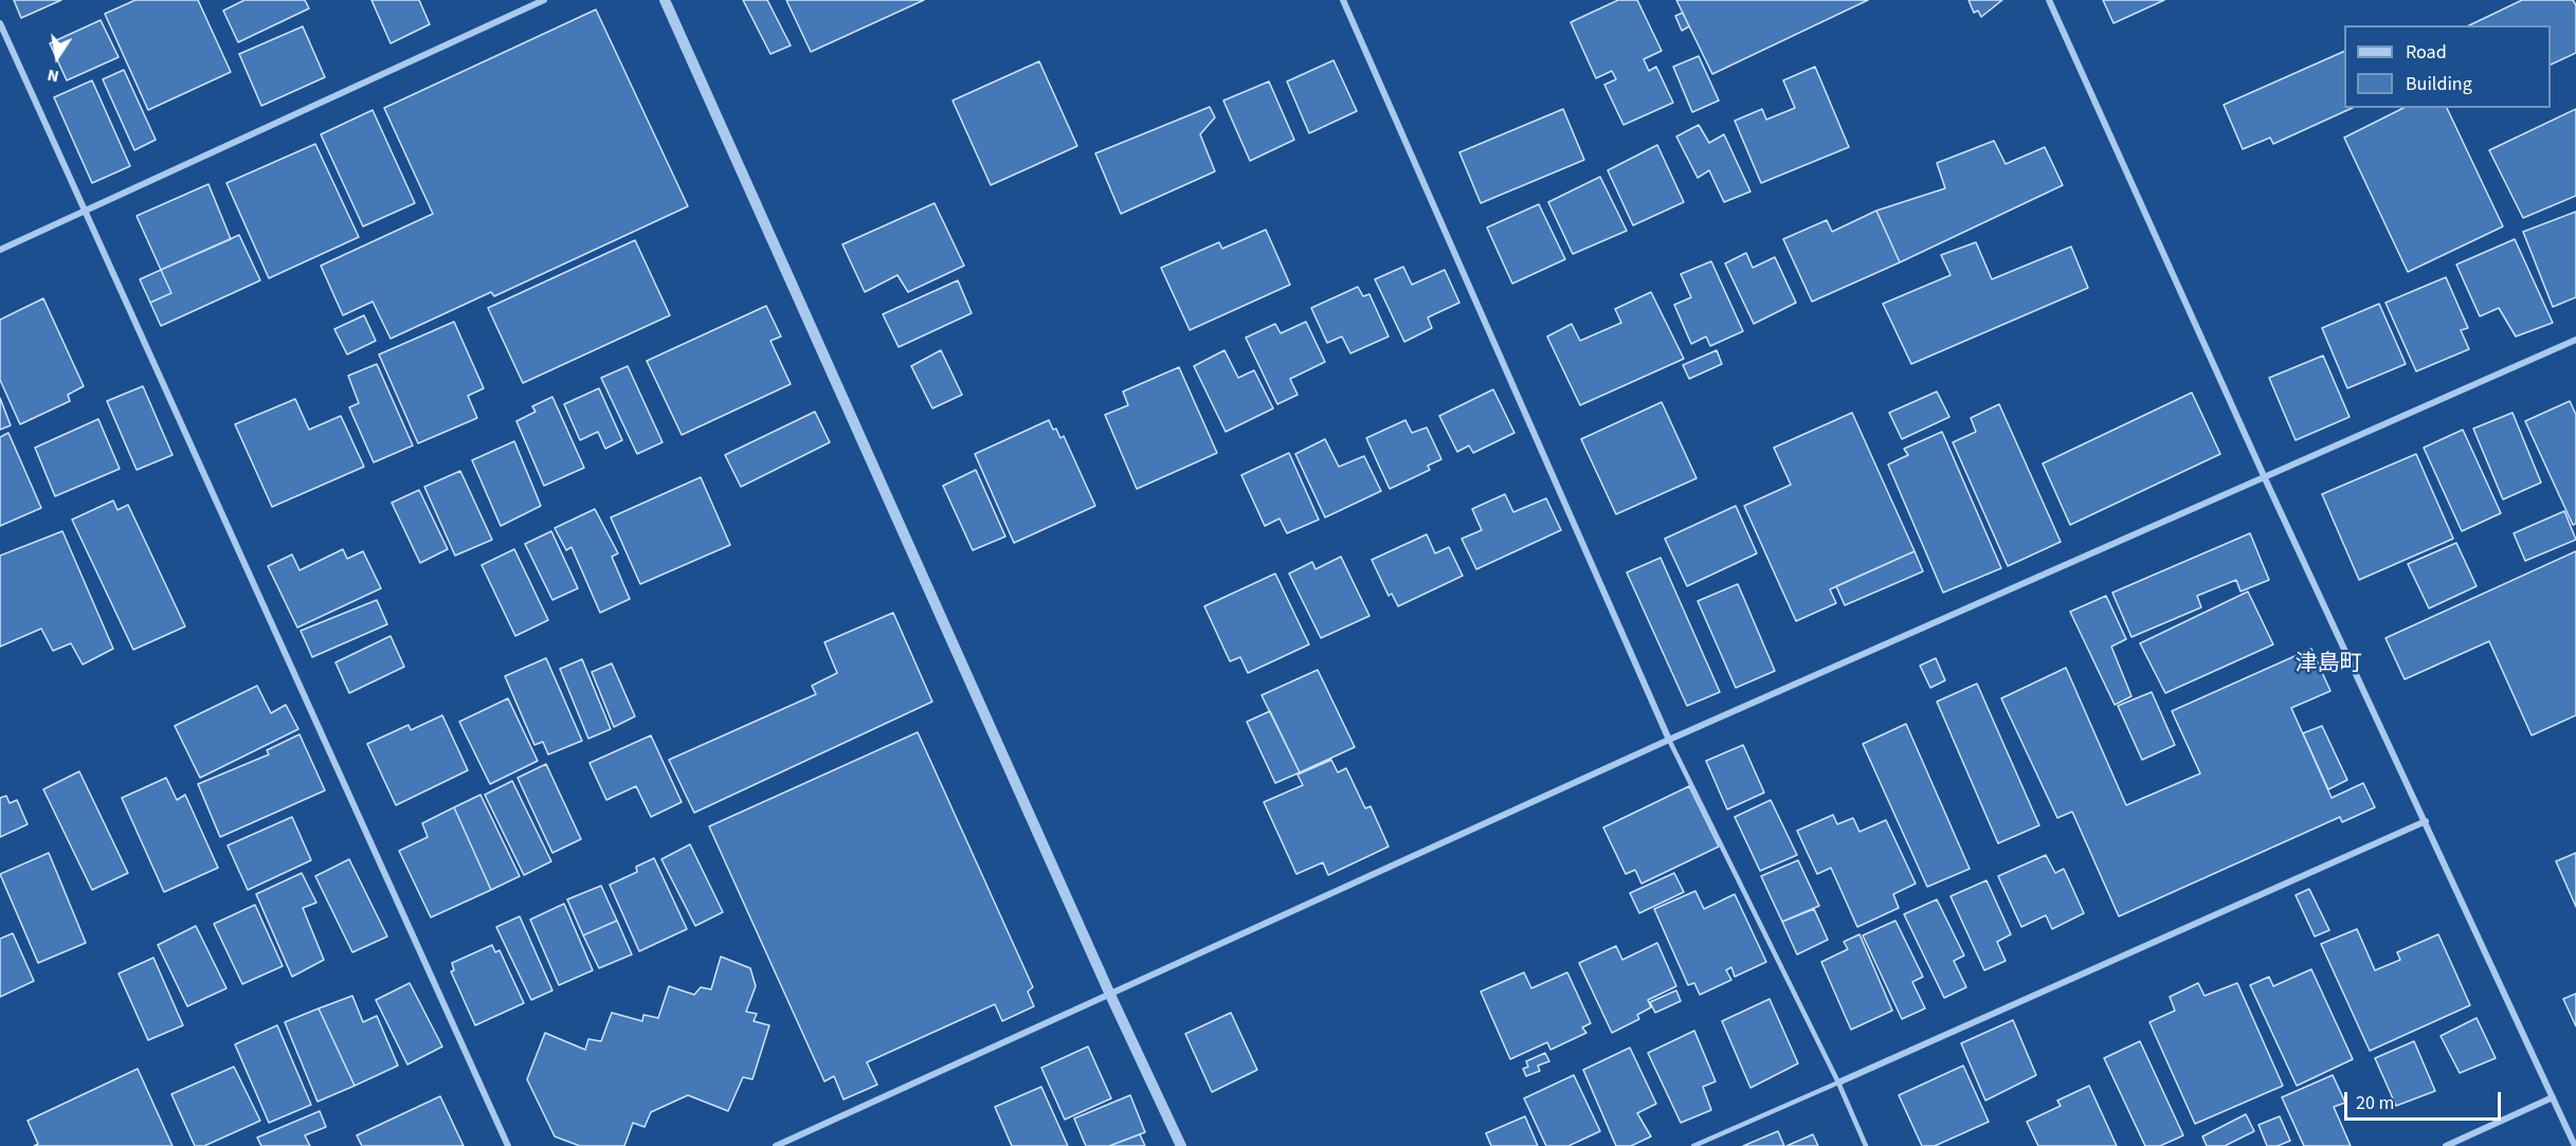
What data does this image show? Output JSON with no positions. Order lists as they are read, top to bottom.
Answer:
{
  "districts": ["津島町"],
  "legend": ["Road", "Building"],
  "scale_bar": "20 m",
  "north": "bottom"
}
